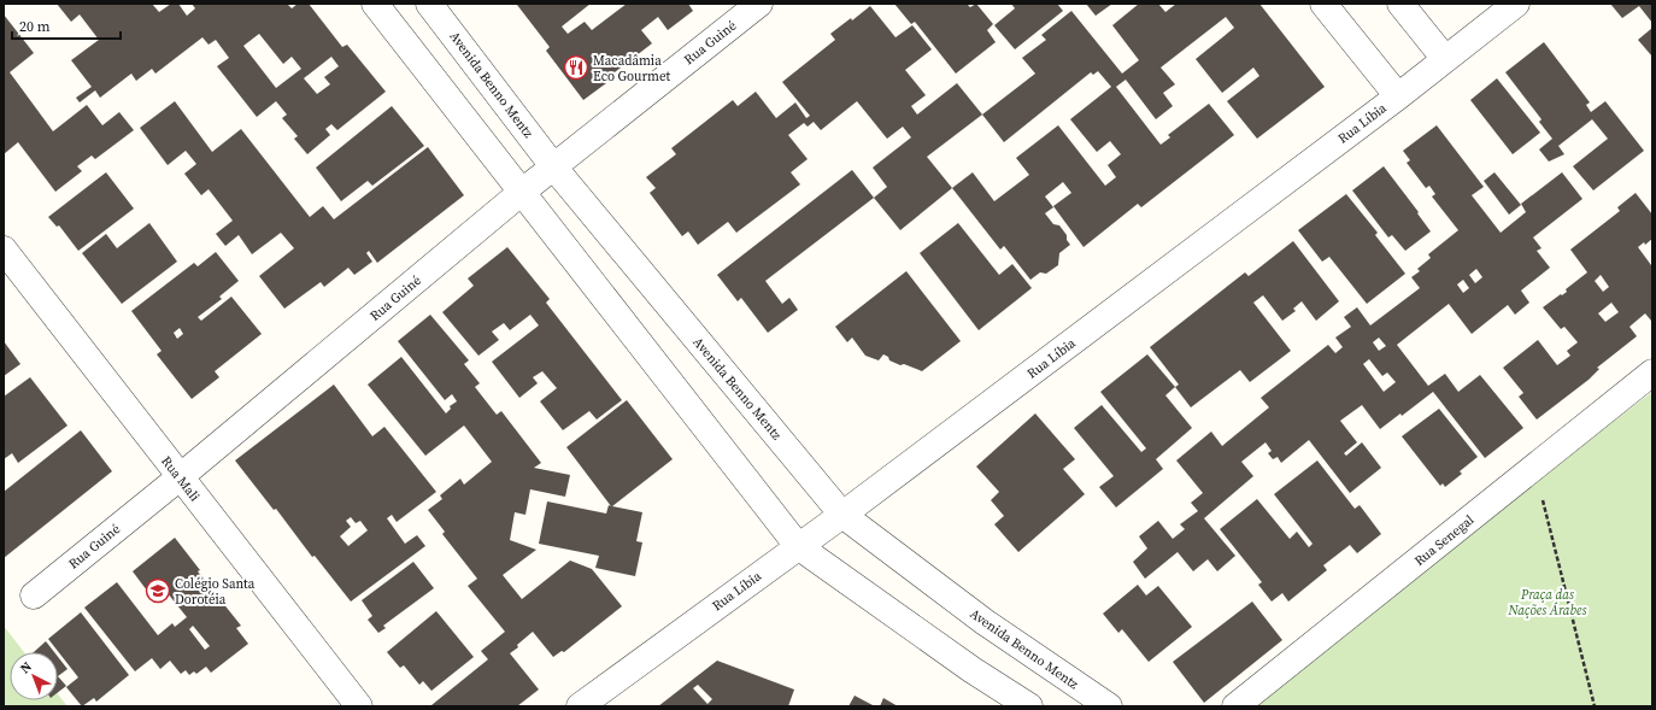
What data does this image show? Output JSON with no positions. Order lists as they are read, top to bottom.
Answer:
{
  "streets": {
    "street": [
      "Rua Guiné",
      "Avenida Benno Mentz",
      "Rua Líbia",
      "Rua Mali",
      "Rua Senegal"
    ]
  },
  "crossings": [
    ["Rua Guiné", "Avenida Benno Mentz"],
    ["Rua Guiné", "Rua Mali"],
    ["Avenida Benno Mentz", "Rua Líbia"]
  ],
  "parks": ["Praça das Nações Árabes"],
  "places": {
    "restaurant": ["Macadâmia Eco Gourmet"],
    "school or university": ["Colégio Santa Dorotéia"]
  },
  "scale_bar": "20 m",
  "north": "top left"
}
